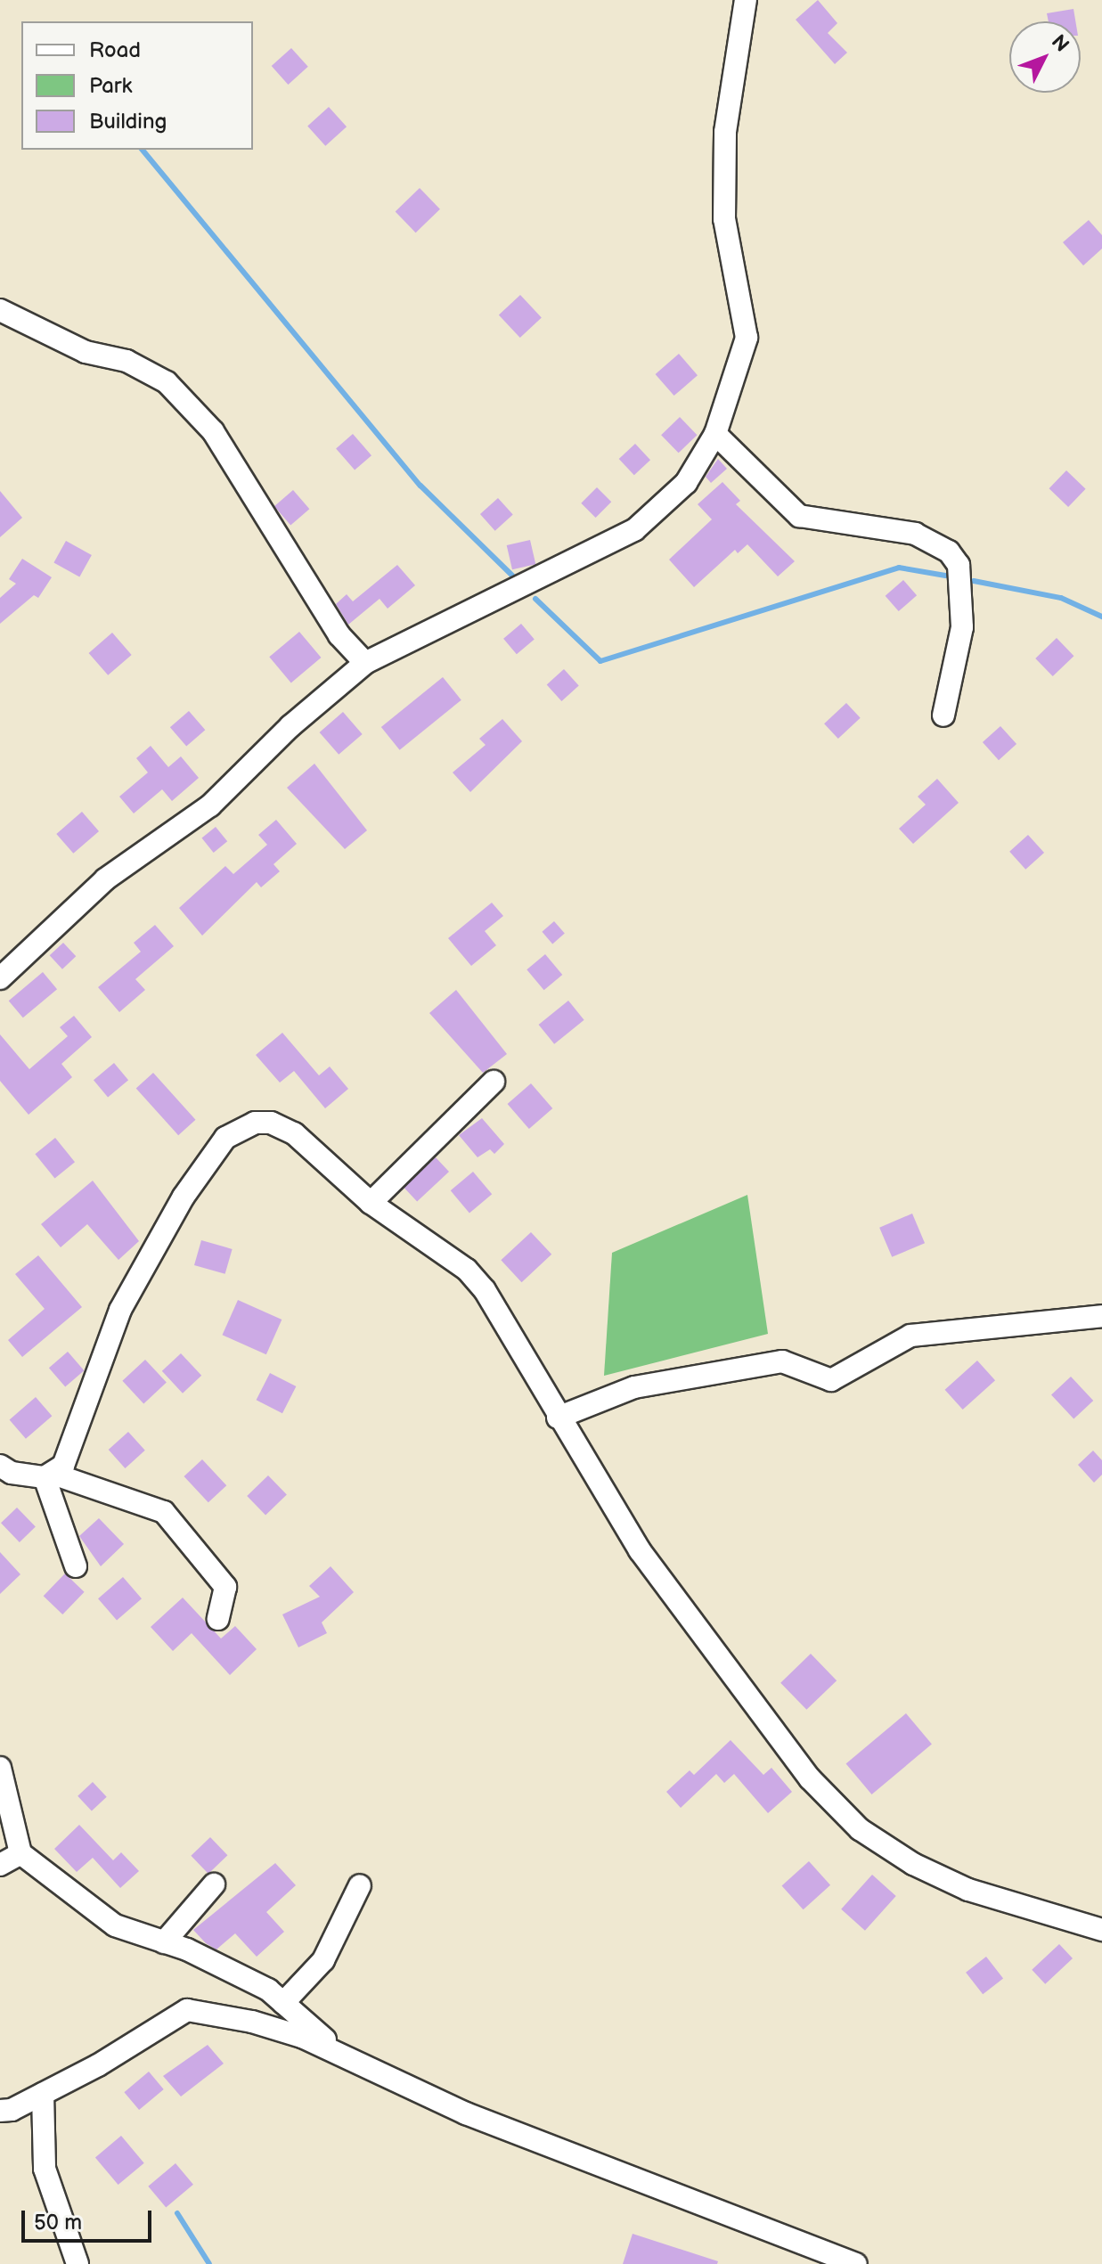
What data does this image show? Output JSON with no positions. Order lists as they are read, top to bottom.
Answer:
{
  "legend": ["Road", "Park", "Building"],
  "scale_bar": "50 m",
  "north": "top right"
}
